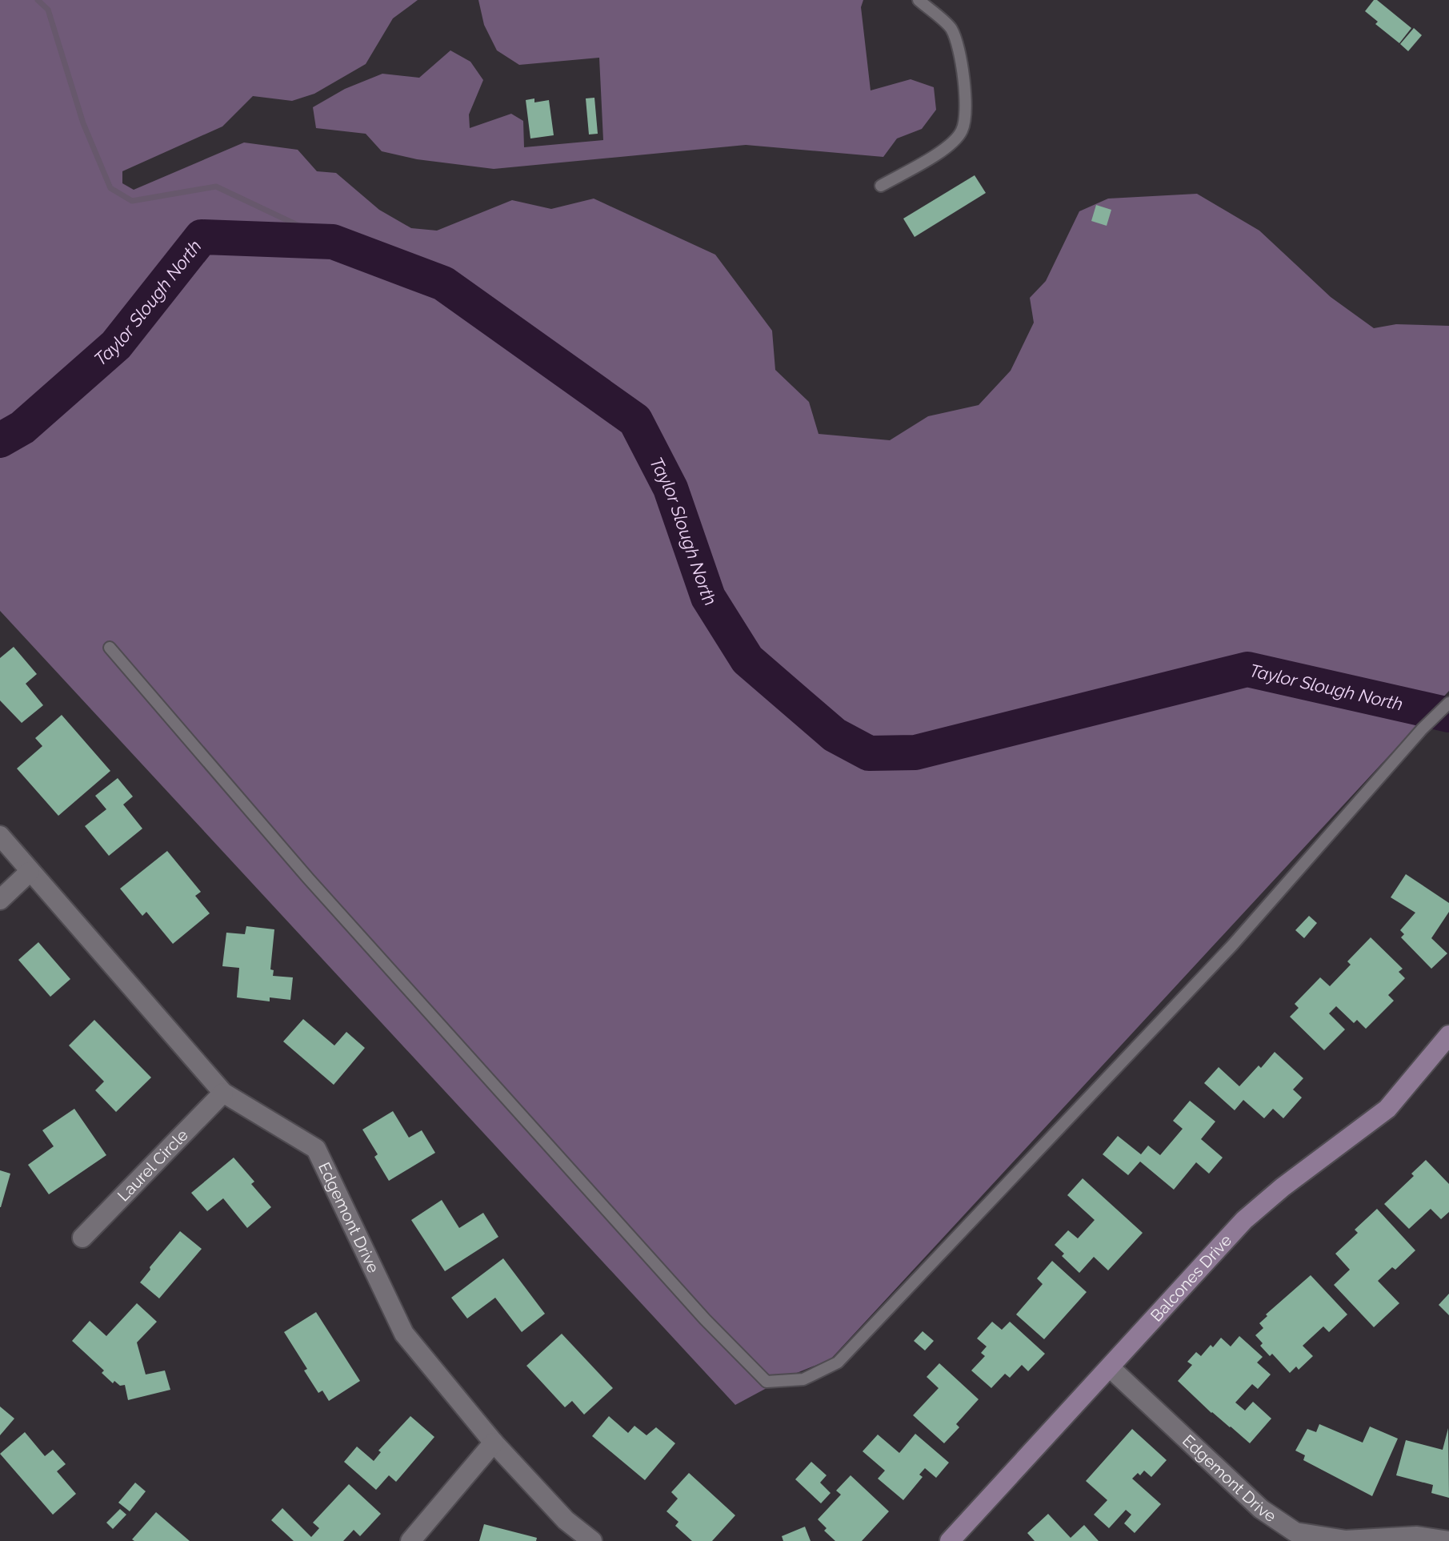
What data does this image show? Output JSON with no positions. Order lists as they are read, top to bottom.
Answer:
{
  "streets": {
    "street": ["Laurel Circle", "Edgemont Drive", "Balcones Drive"]
  },
  "crossings": [
    ["Laurel Circle", "Edgemont Drive"],
    ["Edgemont Drive", "Balcones Drive"]
  ],
  "water": ["Taylor Slough North"]
}
